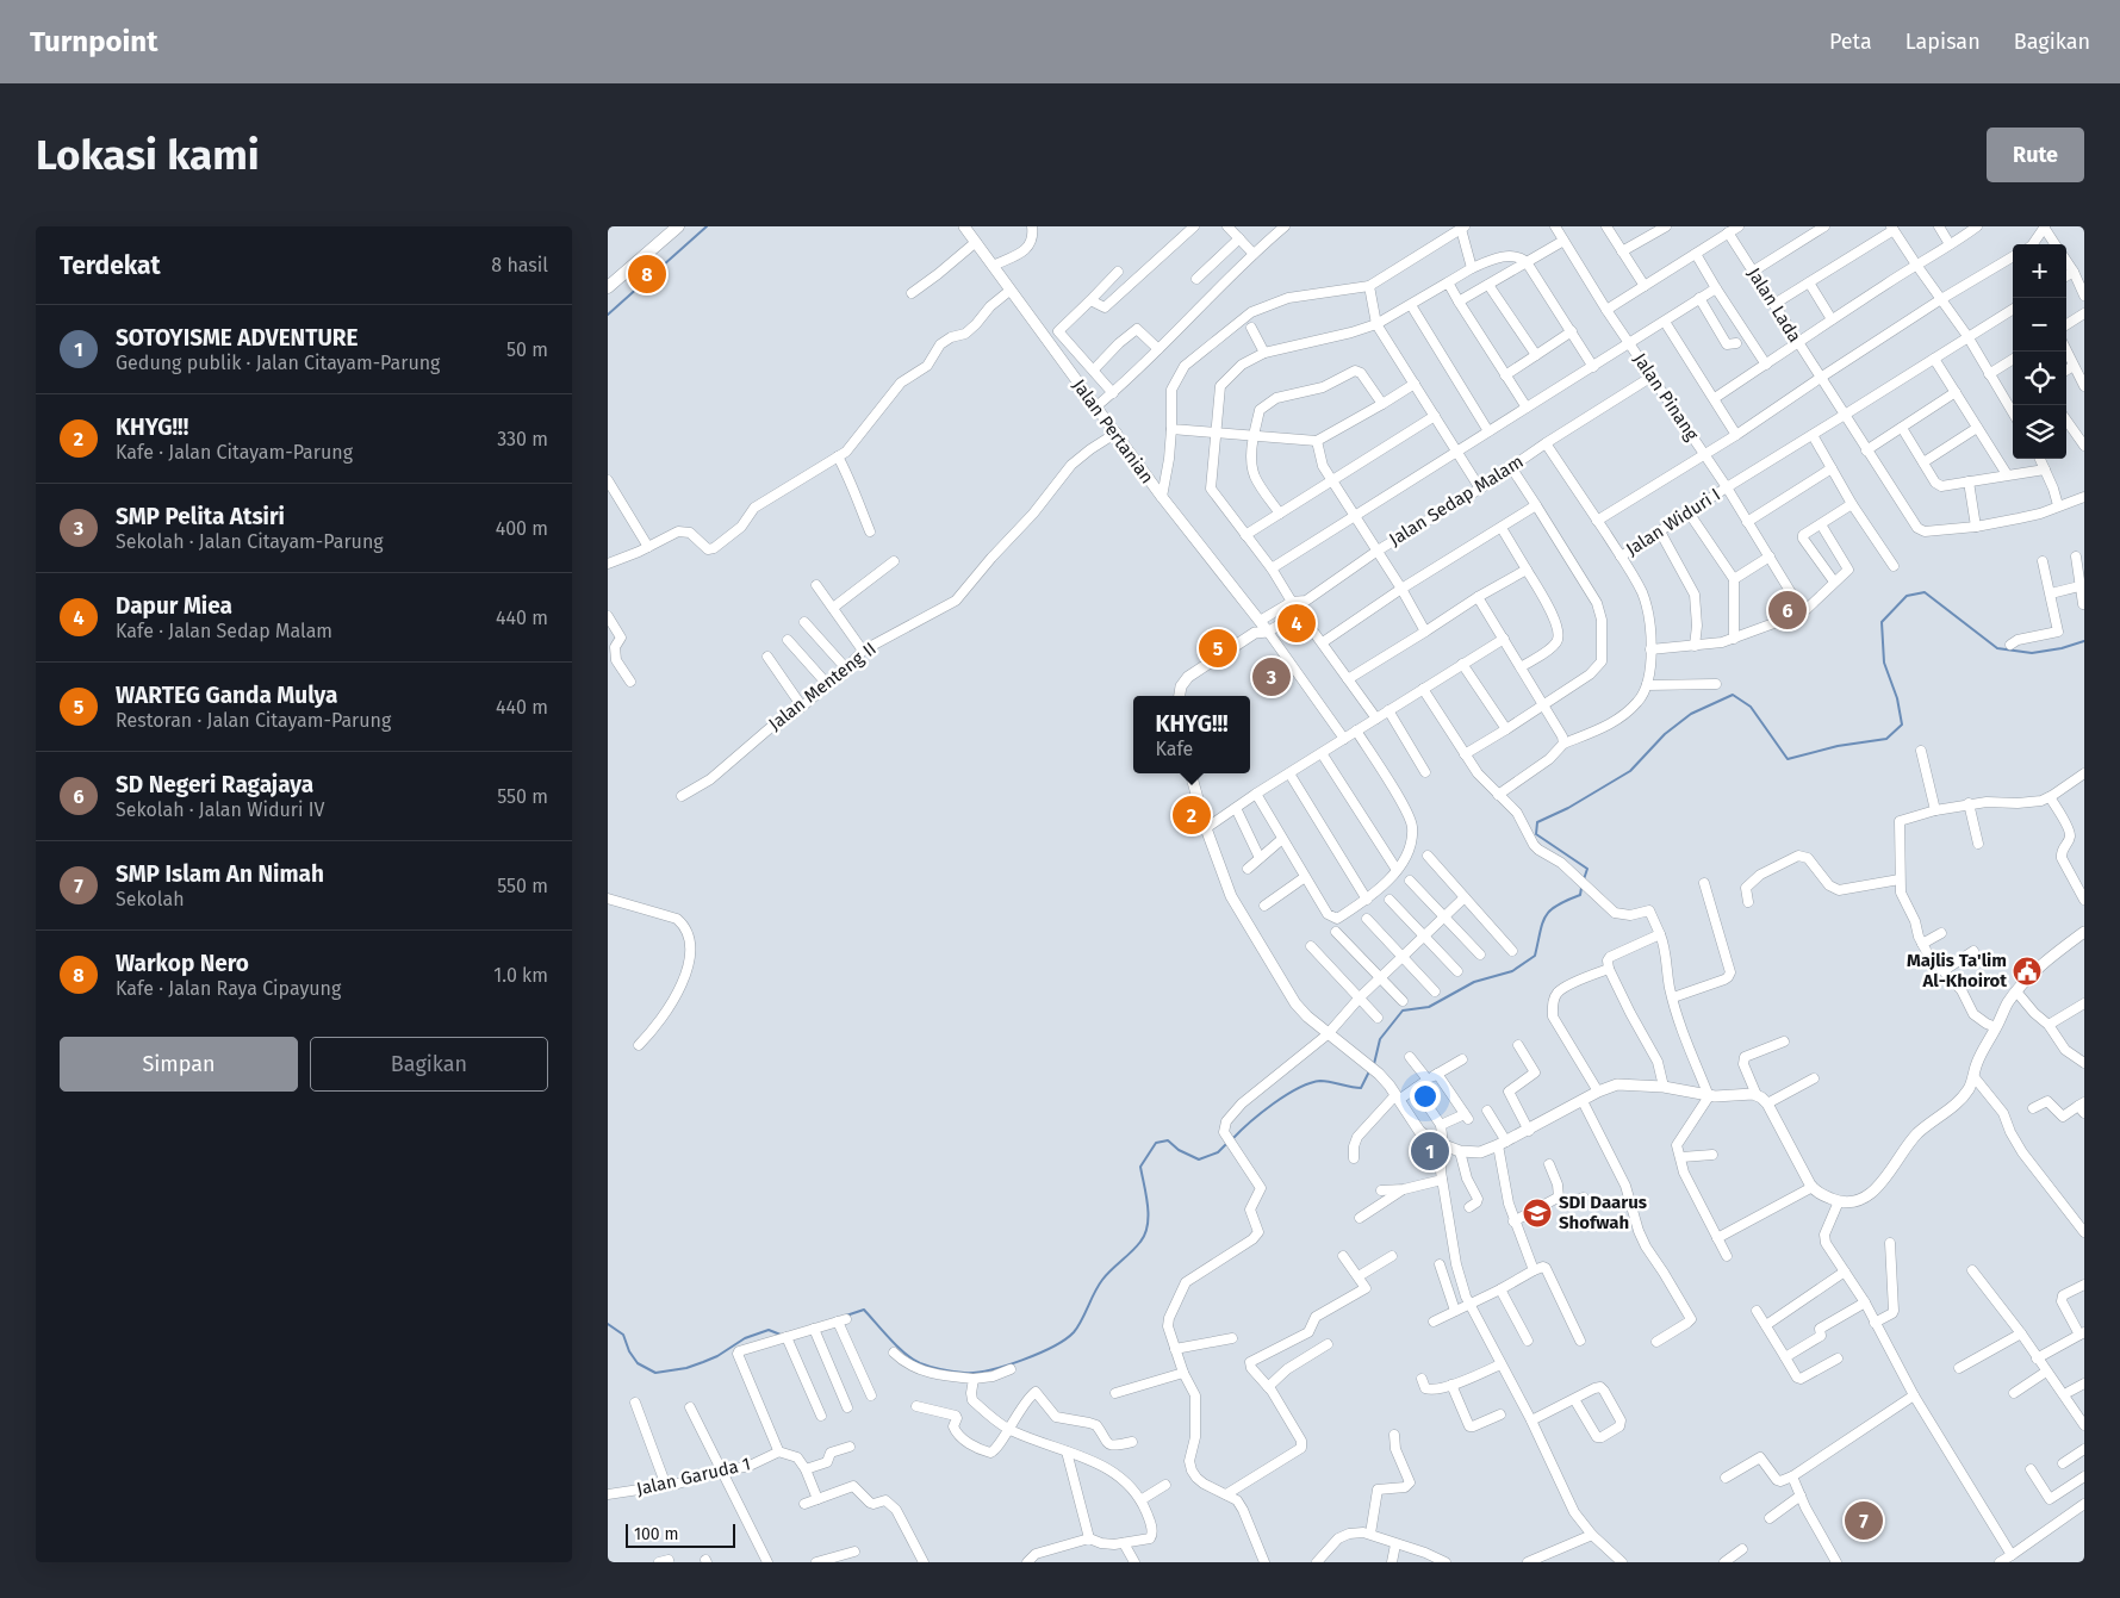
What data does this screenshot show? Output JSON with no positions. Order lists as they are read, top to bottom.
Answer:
{
  "streets": {
    "street": [
      "Jalan Lada",
      "Jalan Pinang",
      "Jalan Pertanian",
      "Jalan Sedap Malam",
      "Jalan Widuri I",
      "Jalan Menteng II",
      "Jalan Garuda 1"
    ]
  },
  "crossings": [
    ["Jalan Lada", "Jalan Widuri I"],
    ["Jalan Pinang", "Jalan Sedap Malam"],
    ["Jalan Pinang", "Jalan Widuri I"],
    ["Jalan Pertanian", "Jalan Menteng II"]
  ],
  "places": {
    "public building": ["Majlis Ta'lim Al-Khoirot"],
    "school or university": ["SDI Daarus Shofwah"]
  },
  "scale_bar": "100 m",
  "page": {
    "header": "Turnpoint",
    "nav": ["Peta", "Lapisan", "Bagikan"],
    "buttons": [
      "Rute",
      ["Simpan", "Bagikan"]
    ],
    "title": "Lokasi kami",
    "heading": ["Terdekat", "8 hasil"],
    "map_buttons": ["+", "−"],
    "pins": [
      "8",
      "6",
      "4",
      "5",
      "3",
      "2",
      "1",
      "7"
    ],
    "list": [
      {
        "mark": "1",
        "name": "SOTOYISME ADVENTURE",
        "note": "Gedung publik · Jalan Citayam-Parung",
        "value": "50 m"
      },
      {
        "mark": "2",
        "name": "KHYG!!!",
        "note": "Kafe · Jalan Citayam-Parung",
        "value": "330 m"
      },
      {
        "mark": "3",
        "name": "SMP Pelita Atsiri",
        "note": "Sekolah · Jalan Citayam-Parung",
        "value": "400 m"
      },
      {
        "mark": "4",
        "name": "Dapur Miea",
        "note": "Kafe · Jalan Sedap Malam",
        "value": "440 m"
      },
      {
        "mark": "5",
        "name": "WARTEG Ganda Mulya",
        "note": "Restoran · Jalan Citayam-Parung",
        "value": "440 m"
      },
      {
        "mark": "6",
        "name": "SD Negeri Ragajaya",
        "note": "Sekolah · Jalan Widuri IV",
        "value": "550 m"
      },
      {
        "mark": "7",
        "name": "SMP Islam An Nimah",
        "note": "Sekolah",
        "value": "550 m"
      },
      {
        "mark": "8",
        "name": "Warkop Nero",
        "note": "Kafe · Jalan Raya Cipayung",
        "value": "1.0 km"
      }
    ],
    "popup": ["KHYG!!!", "Kafe"],
    "scale": "100 m"
  }
}
